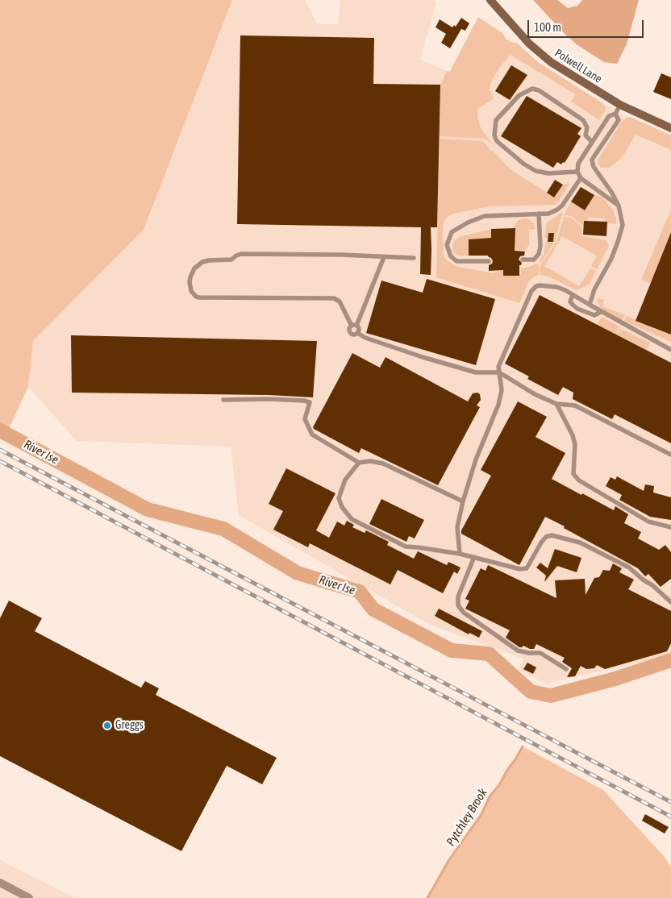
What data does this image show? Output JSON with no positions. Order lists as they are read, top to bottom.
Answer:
{
  "streets": {
    "street": ["Polwell Lane"]
  },
  "water": ["River Ise", "Pytchley Brook"],
  "places": ["Greggs"],
  "scale_bar": "100 m"
}
